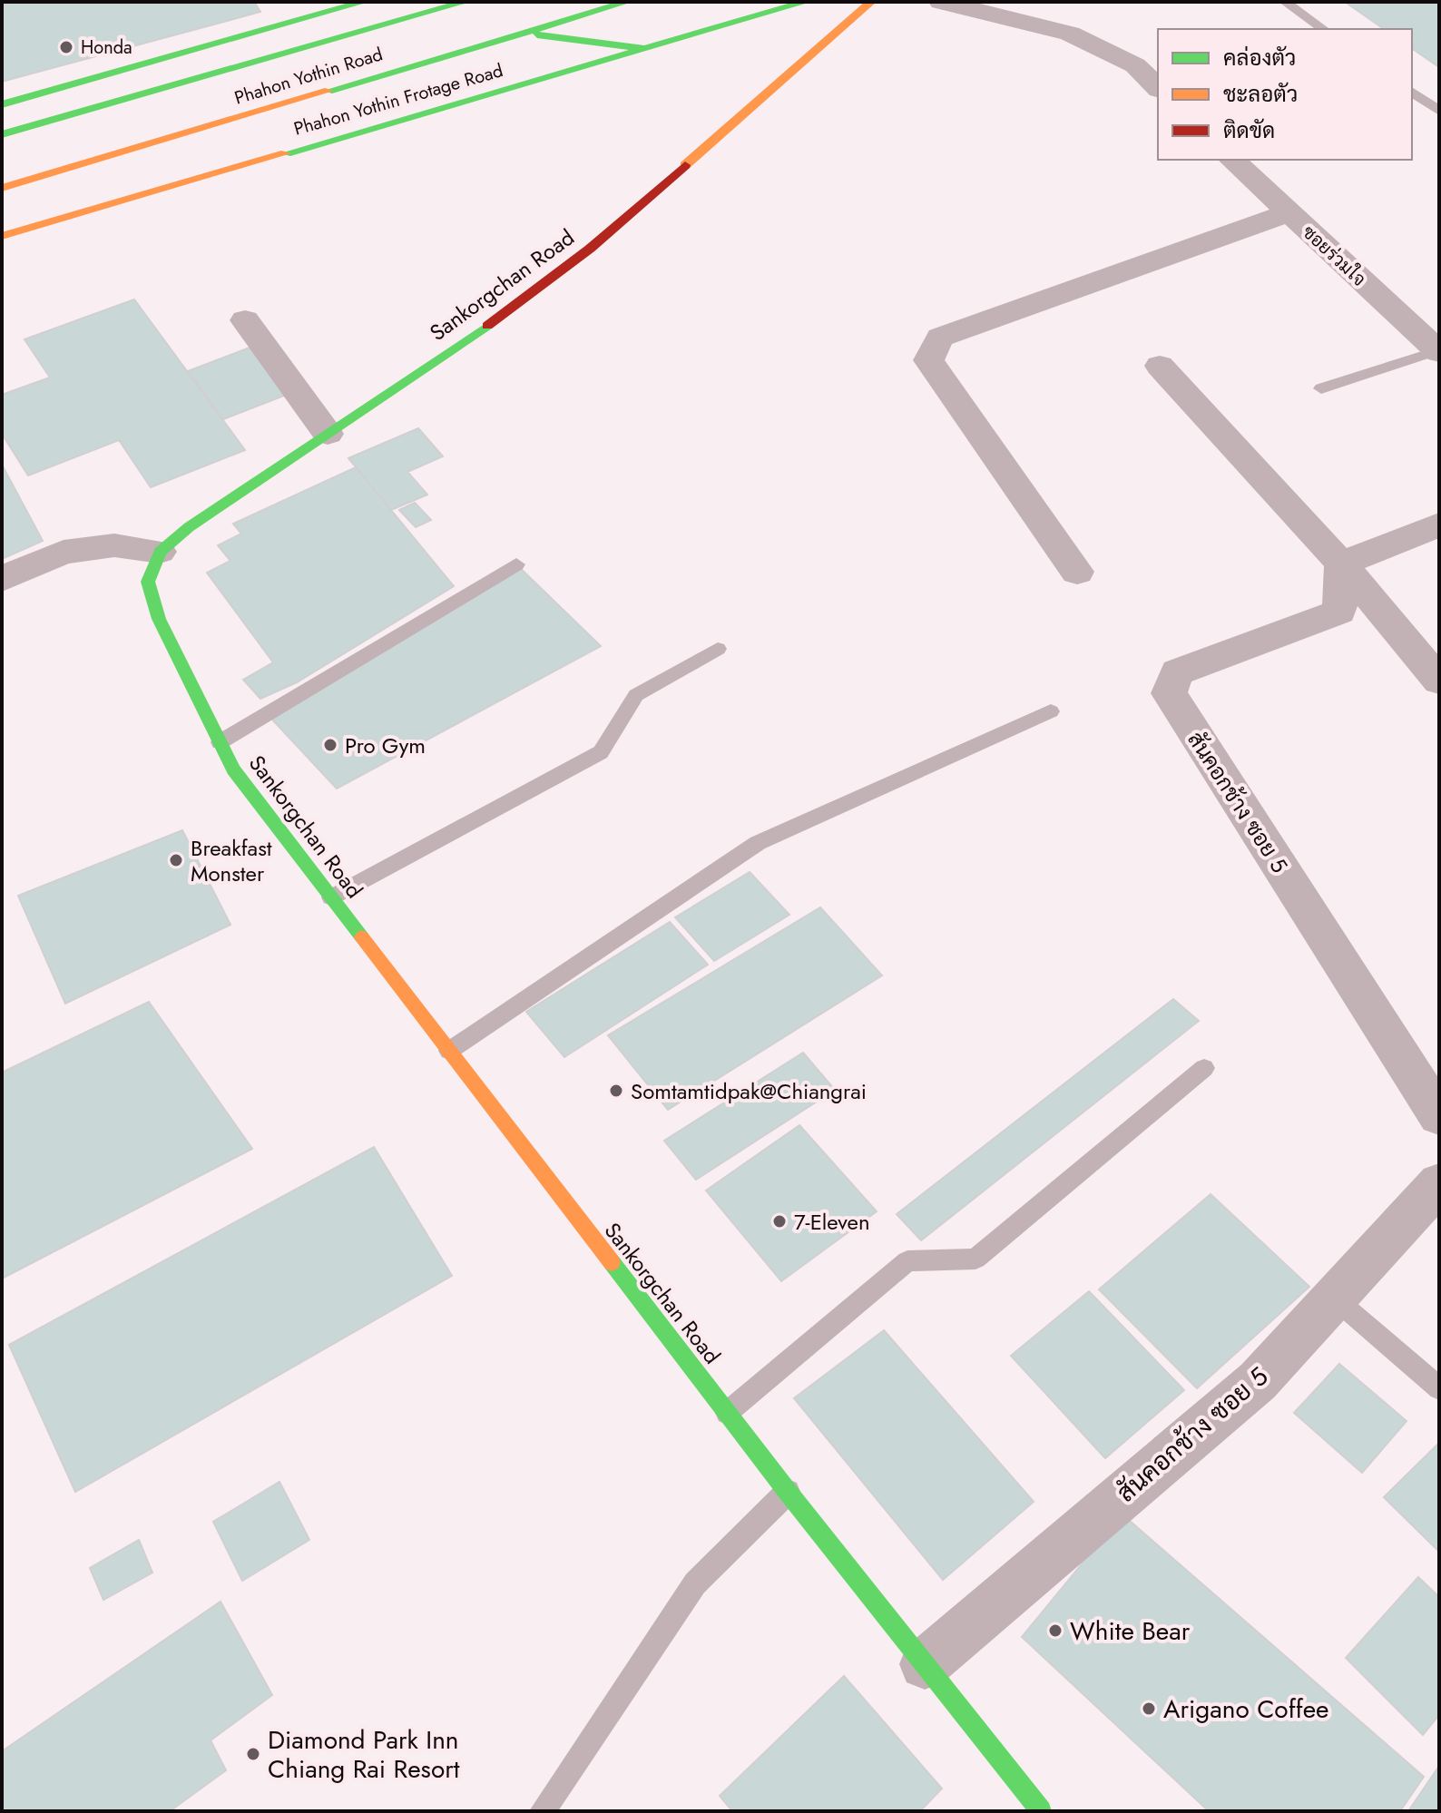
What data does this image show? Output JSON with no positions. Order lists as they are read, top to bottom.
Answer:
{
  "streets": {
    "main road": ["Phahon Yothin Road", "Phahon Yothin Frotage Road", "Sankorgchan Road"],
    "street": ["ซอยร่วมใจ", "สันคอกช้าง ซอย 5"]
  },
  "crossings": [
    ["Sankorgchan Road", "สันคอกช้าง ซอย 5"]
  ],
  "places": [
    "Honda",
    "Pro Gym",
    "Breakfast Monster",
    "Somtamtidpak@Chiangrai",
    "7-Eleven",
    "White Bear",
    "Arigano Coffee",
    "Diamond Park Inn Chiang Rai Resort"
  ],
  "legend": ["คล่องตัว", "ชะลอตัว", "ติดขัด"]
}
